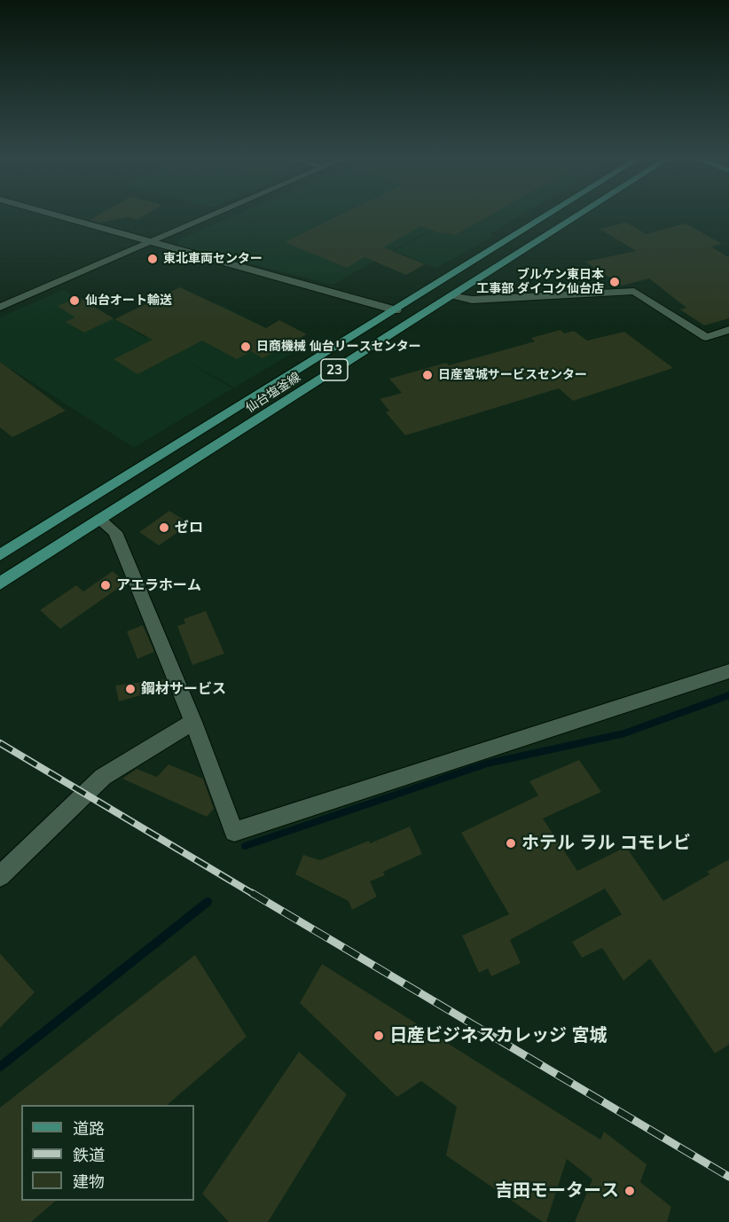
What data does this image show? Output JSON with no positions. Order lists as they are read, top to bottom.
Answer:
{
  "streets": {
    "main road": ["23", "仙台塩釜線"]
  },
  "places": [
    "東北車両センター",
    "ブルケン東日本 工事部 ダイコク仙台店",
    "仙台オート輸送",
    "日商機械 仙台リースセンター",
    "日産宮城サービスセンター",
    "ゼロ",
    "アエラホーム",
    "鋼材サービス",
    "ホテル ラル コモレビ",
    "日産ビジネスカレッジ 宮城",
    "吉田モータース"
  ],
  "legend": ["道路", "鉄道", "建物"]
}
